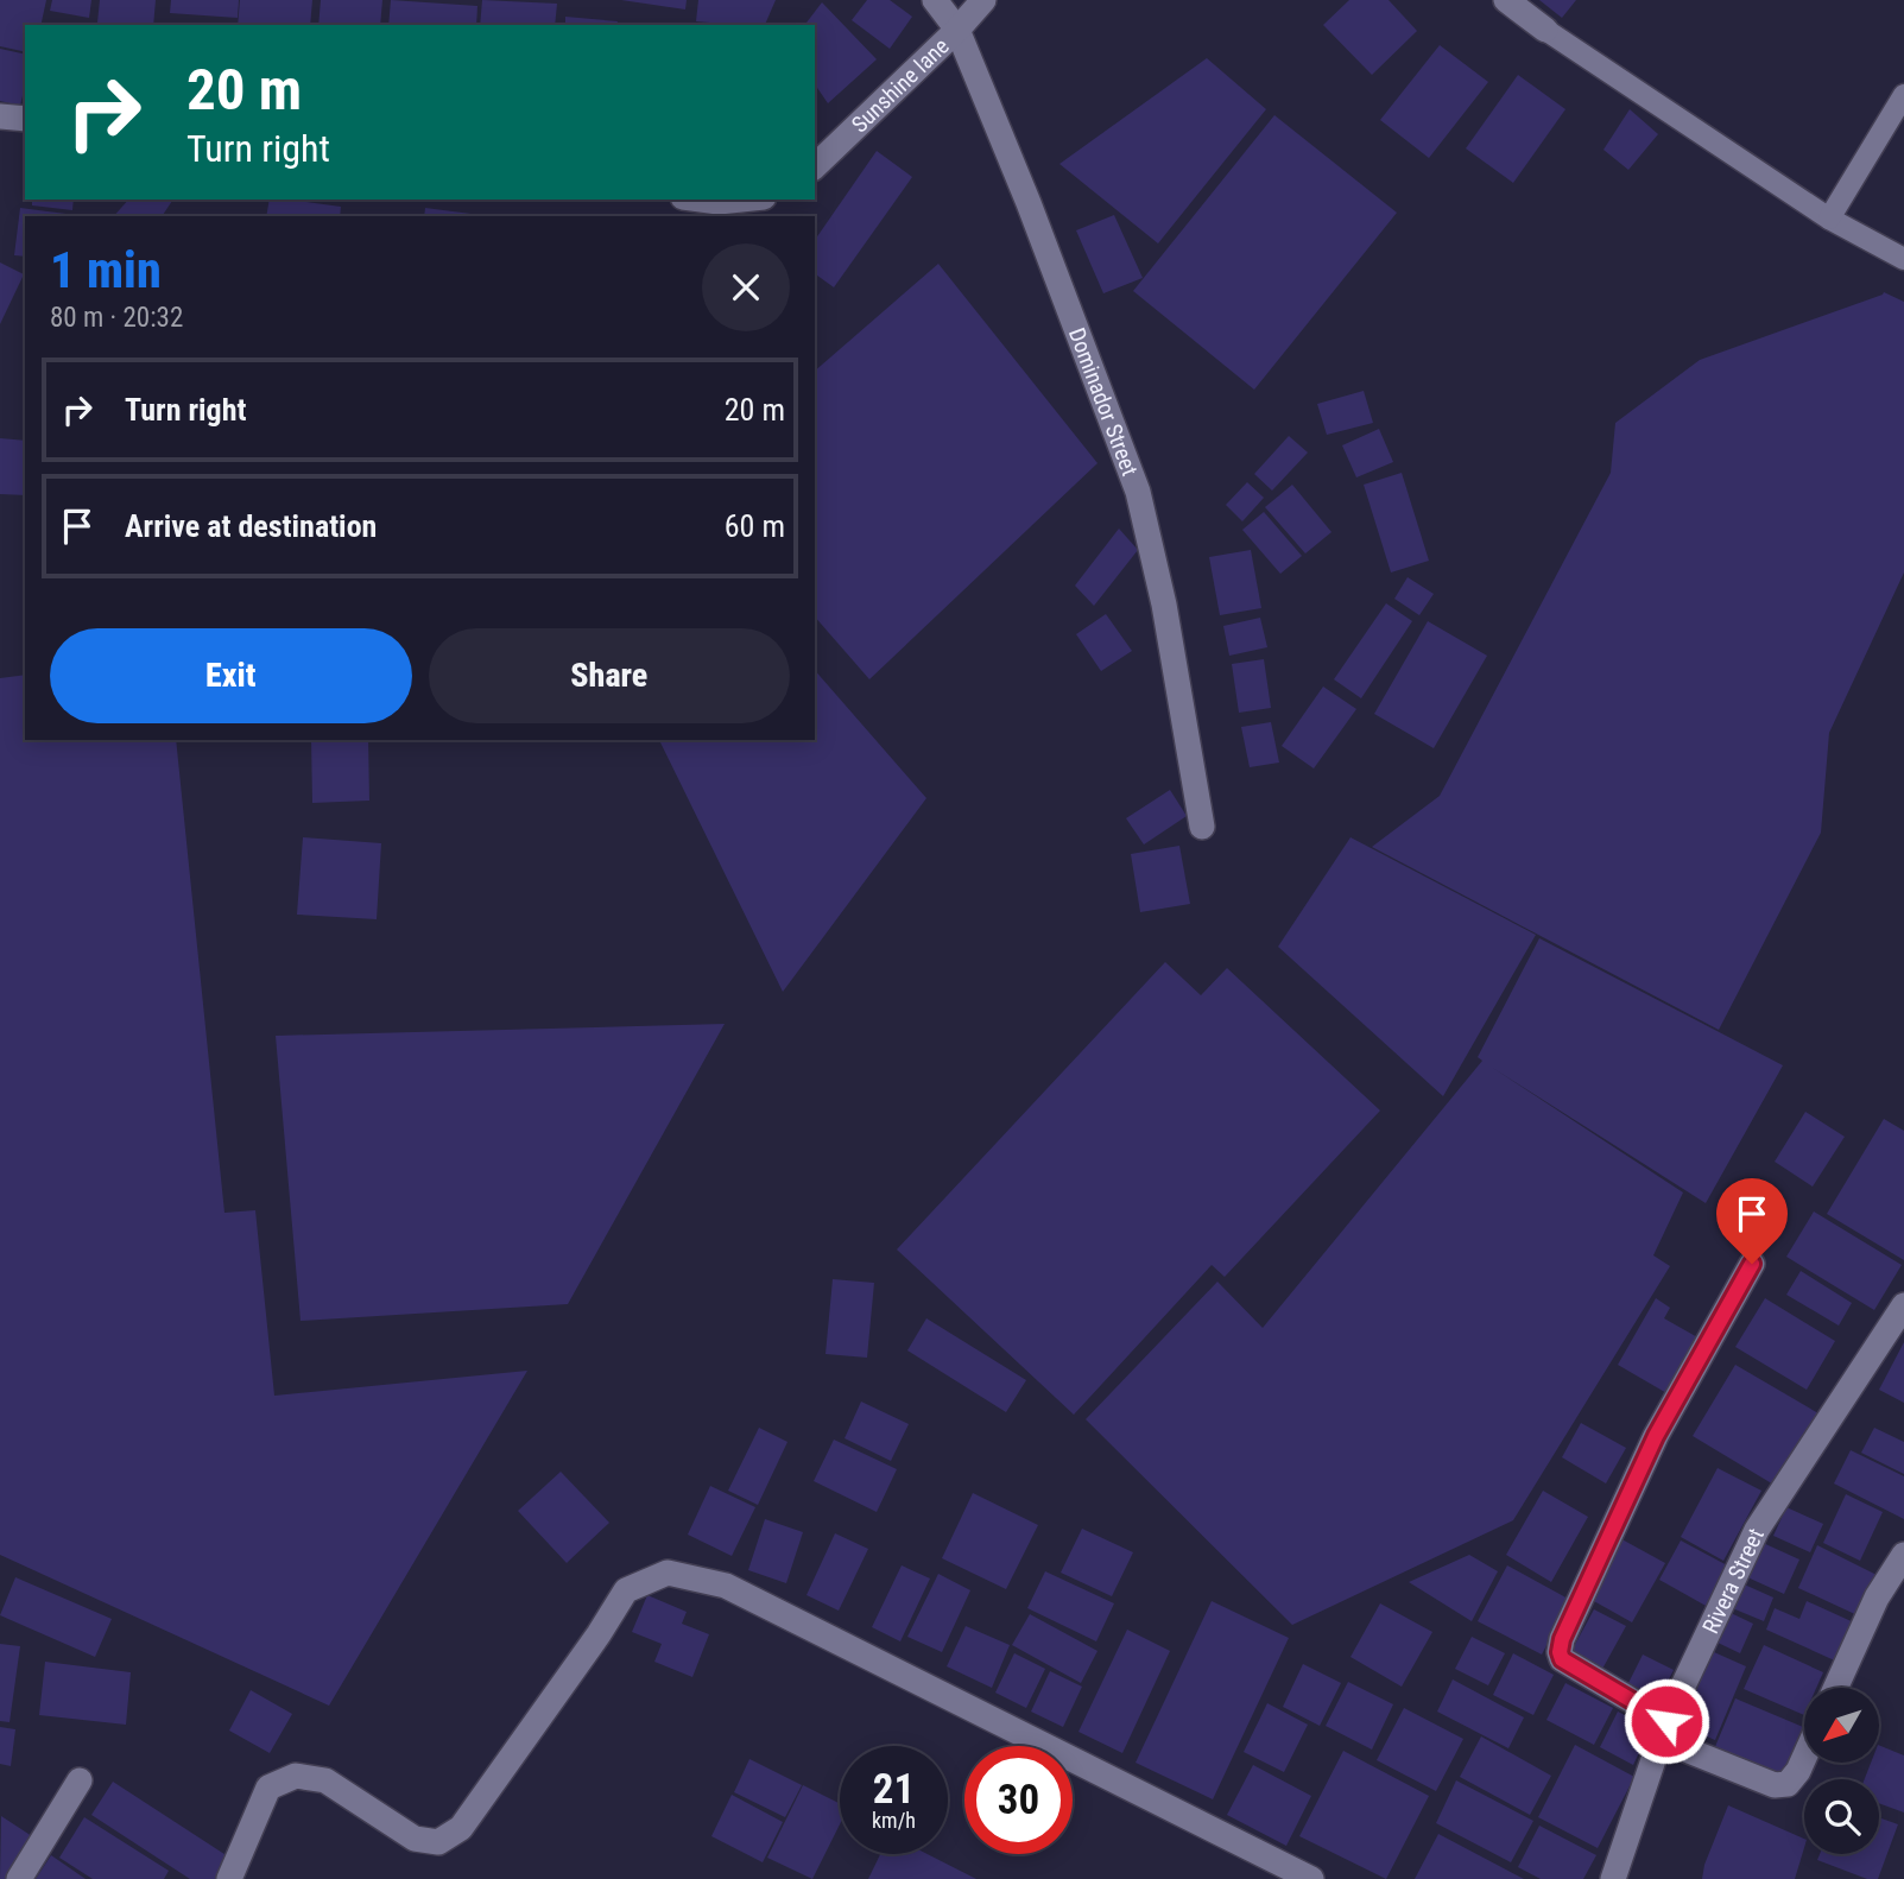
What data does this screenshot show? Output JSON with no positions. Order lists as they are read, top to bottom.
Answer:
{
  "streets": {
    "street": ["Sunshine lane", "Dominador Street", "Rivera Street"]
  },
  "crossings": [
    ["Sunshine lane", "Dominador Street"]
  ],
  "north": "bottom left",
  "page": {
    "turn": ["20 m", "Turn right"],
    "heading": ["1 min", "80 m · 20:32"],
    "list": [
      {
        "name": "Turn right",
        "value": "20 m"
      },
      {
        "name": "Arrive at destination",
        "value": "60 m"
      }
    ],
    "buttons": ["Exit", "Share"],
    "speed": "21 km/h",
    "limit": "30"
  }
}
